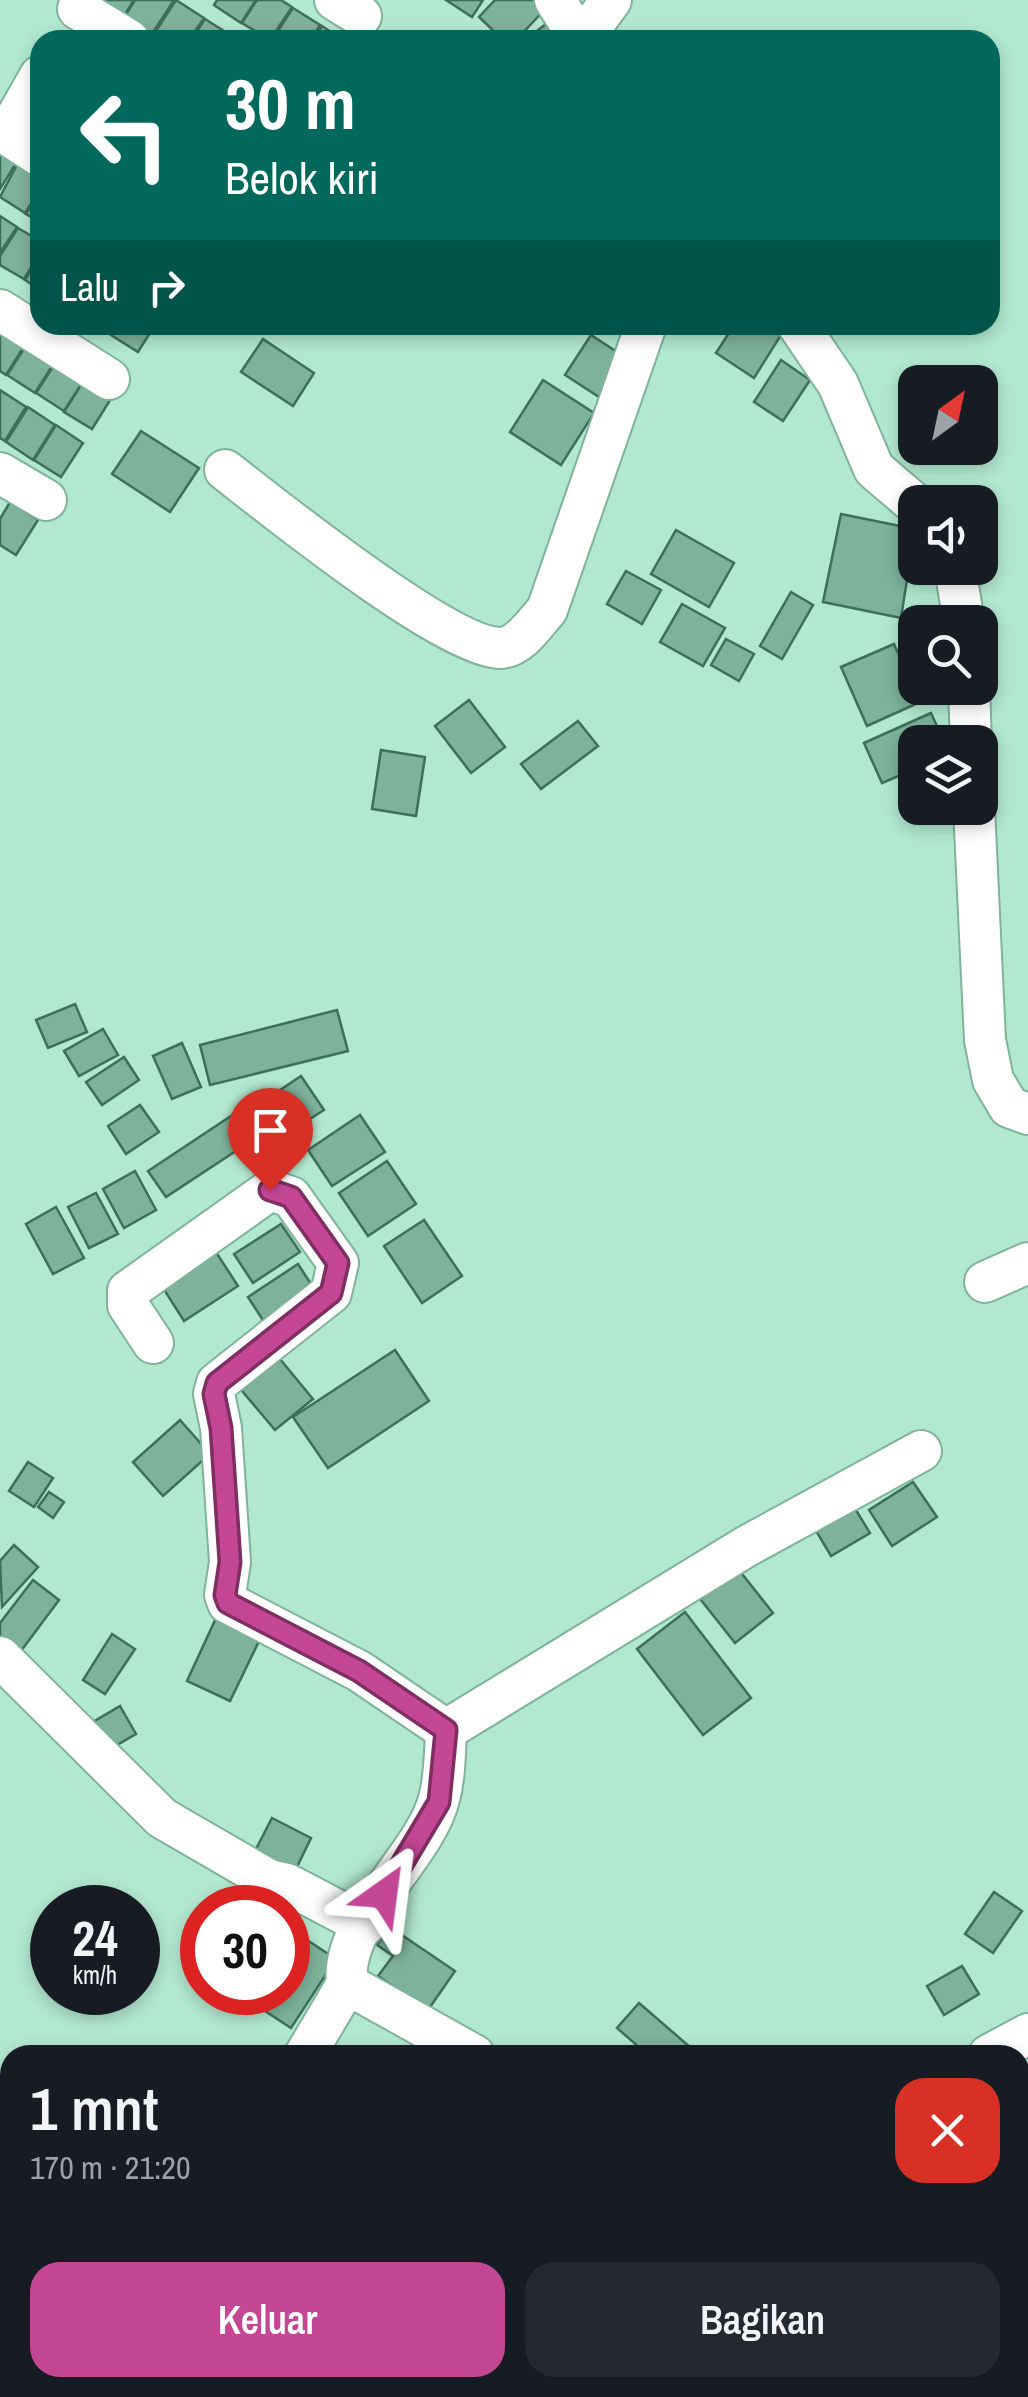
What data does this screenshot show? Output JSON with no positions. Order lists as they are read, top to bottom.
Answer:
{
  "north": "top right",
  "page": {
    "turn": ["30 m", "Belok kiri"],
    "then": "Lalu",
    "speed": "24 km/h",
    "limit": "30",
    "heading": ["1 mnt", "170 m · 21:20"],
    "buttons": ["Keluar", "Bagikan"]
  }
}
